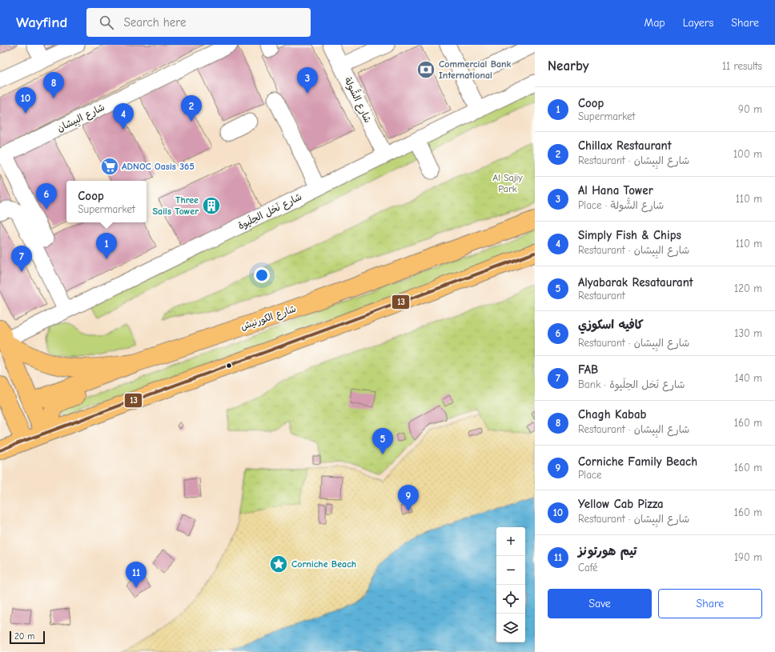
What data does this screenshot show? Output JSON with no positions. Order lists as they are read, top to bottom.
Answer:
{
  "streets": {
    "main road": ["شارع الكورنيش"],
    "street": ["شارع الشُّولة", "شارع البِيشان", "شارع نَخل الحِلَيوة"]
  },
  "crossings": [
    ["شارع الشُّولة", "شارع نَخل الحِلَيوة"]
  ],
  "parks": ["Al Sajiy Park"],
  "places": {
    "bank": ["Commercial Bank International"],
    "supermarket": ["ADNOC Oasis 365"],
    "building": ["Three Sails Tower"],
    "place": ["Corniche Beach"]
  },
  "lines": ["transit line 13"],
  "scale_bar": "20 m",
  "page": {
    "header": "Wayfind",
    "search": "Search here",
    "nav": ["Map", "Layers", "Share"],
    "heading": ["Nearby", "11 results"],
    "pins": [
      "3",
      "8",
      "10",
      "2",
      "4",
      "6",
      "1",
      "7",
      "5",
      "9",
      "11"
    ],
    "list": [
      {
        "mark": "1",
        "name": "Coop",
        "note": "Supermarket",
        "value": "90 m"
      },
      {
        "mark": "2",
        "name": "Chillax Restaurant",
        "note": "Restaurant · شارع البِيشان",
        "value": "100 m"
      },
      {
        "mark": "3",
        "name": "Al Hana Tower",
        "note": "Place · شارع الشُّولة",
        "value": "110 m"
      },
      {
        "mark": "4",
        "name": "Simply Fish & Chips",
        "note": "Restaurant · شارع البِيشان",
        "value": "110 m"
      },
      {
        "mark": "5",
        "name": "Alyabarak Resataurant",
        "note": "Restaurant",
        "value": "120 m"
      },
      {
        "mark": "6",
        "name": "كافيه اسكوزي",
        "note": "Restaurant · شارع البِيشان",
        "value": "130 m"
      },
      {
        "mark": "7",
        "name": "FAB",
        "note": "Bank · شارع نَخل الحِلَيوة",
        "value": "140 m"
      },
      {
        "mark": "8",
        "name": "Chagh Kabab",
        "note": "Restaurant · شارع البِيشان",
        "value": "160 m"
      },
      {
        "mark": "9",
        "name": "Corniche Family Beach",
        "note": "Place",
        "value": "160 m"
      },
      {
        "mark": "10",
        "name": "Yellow Cab Pizza",
        "note": "Restaurant · شارع البِيشان",
        "value": "160 m"
      },
      {
        "mark": "11",
        "name": "تيم هورتونز",
        "note": "Café",
        "value": "190 m"
      }
    ],
    "popup": ["Coop", "Supermarket"],
    "map_buttons": ["+", "−"],
    "buttons": ["Save", "Share"],
    "scale": "20 m"
  }
}
